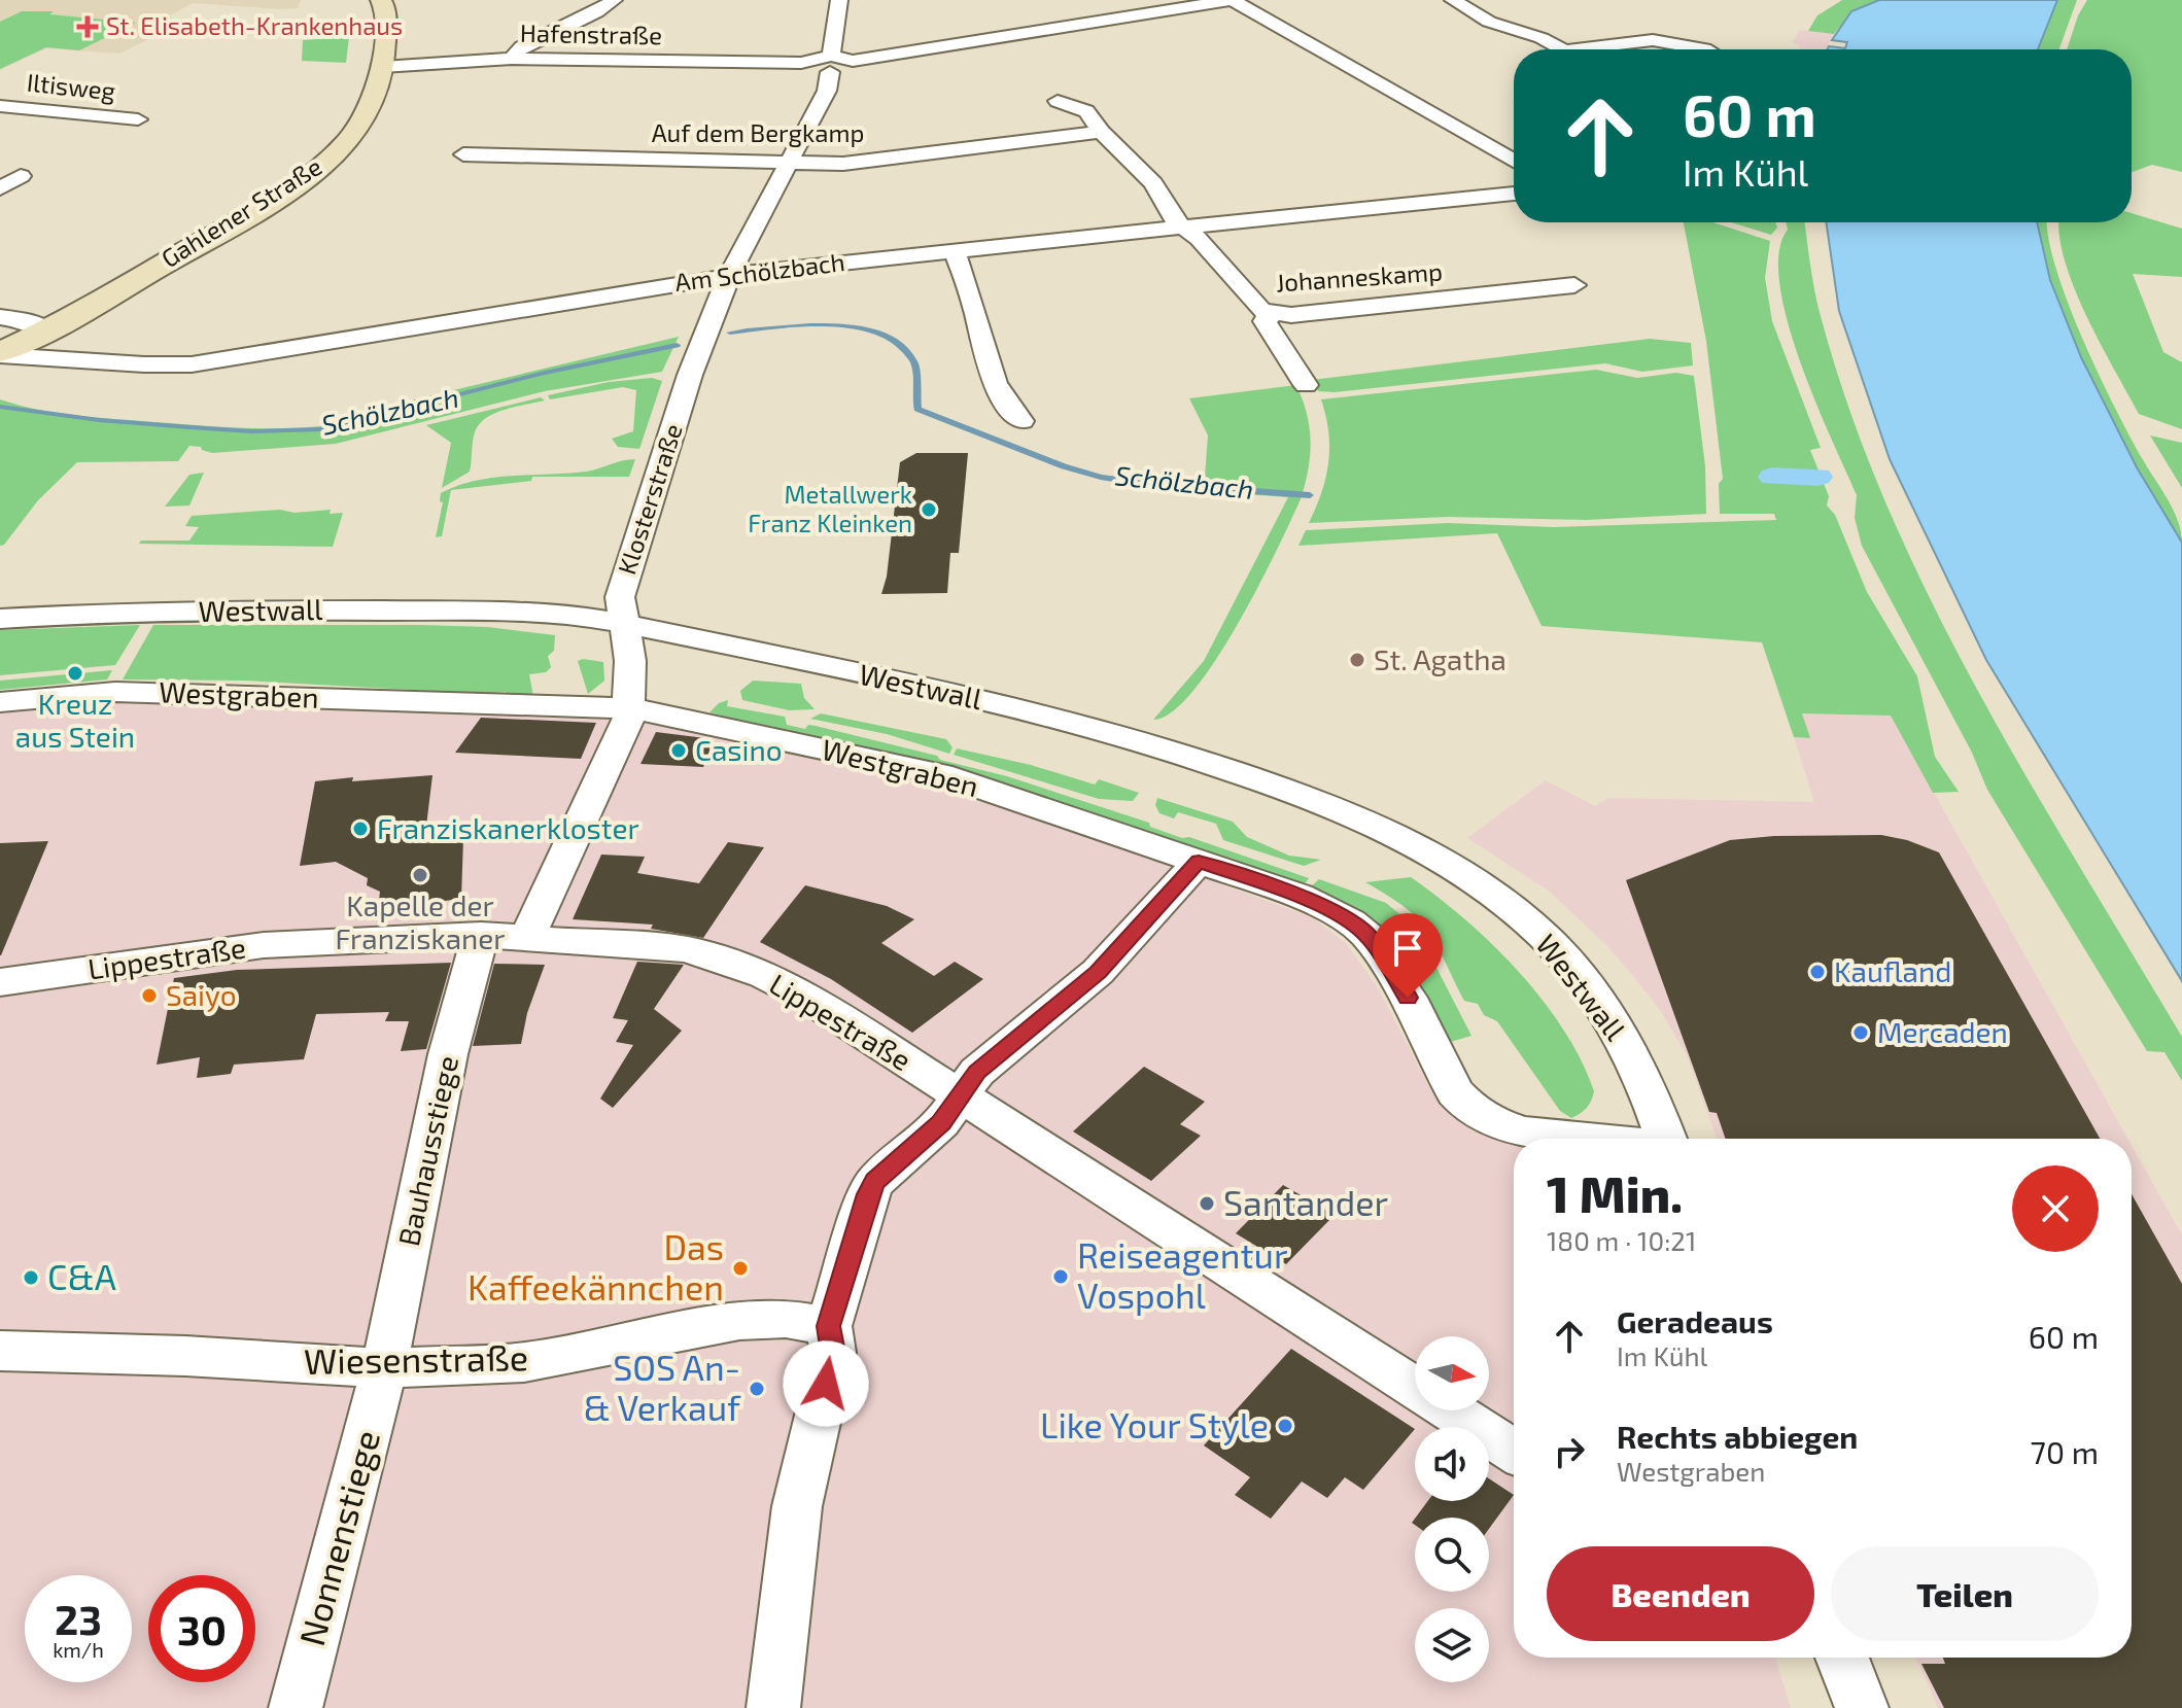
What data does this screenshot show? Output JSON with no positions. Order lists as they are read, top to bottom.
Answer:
{
  "streets": {
    "main road": ["Gahlener Straße"],
    "street": [
      "Hafenstraße",
      "Iltisweg",
      "Auf dem Bergkamp",
      "Am Schölzbach",
      "Johanneskamp",
      "Klosterstraße",
      "Westwall",
      "Westgraben",
      "Lippestraße",
      "Bauhausstiege",
      "Wiesenstraße",
      "Nonnenstiege"
    ]
  },
  "crossings": [
    ["Hafenstraße", "Gahlener Straße"],
    ["Hafenstraße", "Klosterstraße"],
    ["Auf dem Bergkamp", "Klosterstraße"],
    ["Gahlener Straße", "Am Schölzbach"],
    ["Am Schölzbach", "Johanneskamp"],
    ["Am Schölzbach", "Klosterstraße"],
    ["Klosterstraße", "Westwall"],
    ["Klosterstraße", "Westgraben"],
    ["Klosterstraße", "Lippestraße"],
    ["Lippestraße", "Bauhausstiege"],
    ["Bauhausstiege", "Wiesenstraße"],
    ["Bauhausstiege", "Nonnenstiege"],
    ["Wiesenstraße", "Nonnenstiege"]
  ],
  "water": ["Schölzbach"],
  "places": {
    "health": ["St. Elisabeth-Krankenhaus"],
    "other": [
      "Metallwerk Franz Kleinken",
      "St. Agatha",
      "Kreuz aus Stein",
      "Casino",
      "Franziskanerkloster",
      "Kapelle der Franziskaner",
      "Kaufland",
      "Saiyo",
      "Mercaden",
      "Santander",
      "Das Kaffeekännchen",
      "Reiseagentur Vospohl",
      "C&A",
      "SOS An- & Verkauf",
      "Like Your Style"
    ]
  },
  "north": "right",
  "page": {
    "turn": ["60 m", "Im Kühl"],
    "heading": ["1 Min.", "180 m · 10:21"],
    "list": [
      {
        "name": "Geradeaus",
        "note": "Im Kühl",
        "value": "60 m"
      },
      {
        "name": "Rechts abbiegen",
        "note": "Westgraben",
        "value": "70 m"
      }
    ],
    "buttons": ["Beenden", "Teilen"],
    "speed": "23 km/h",
    "limit": "30"
  }
}
